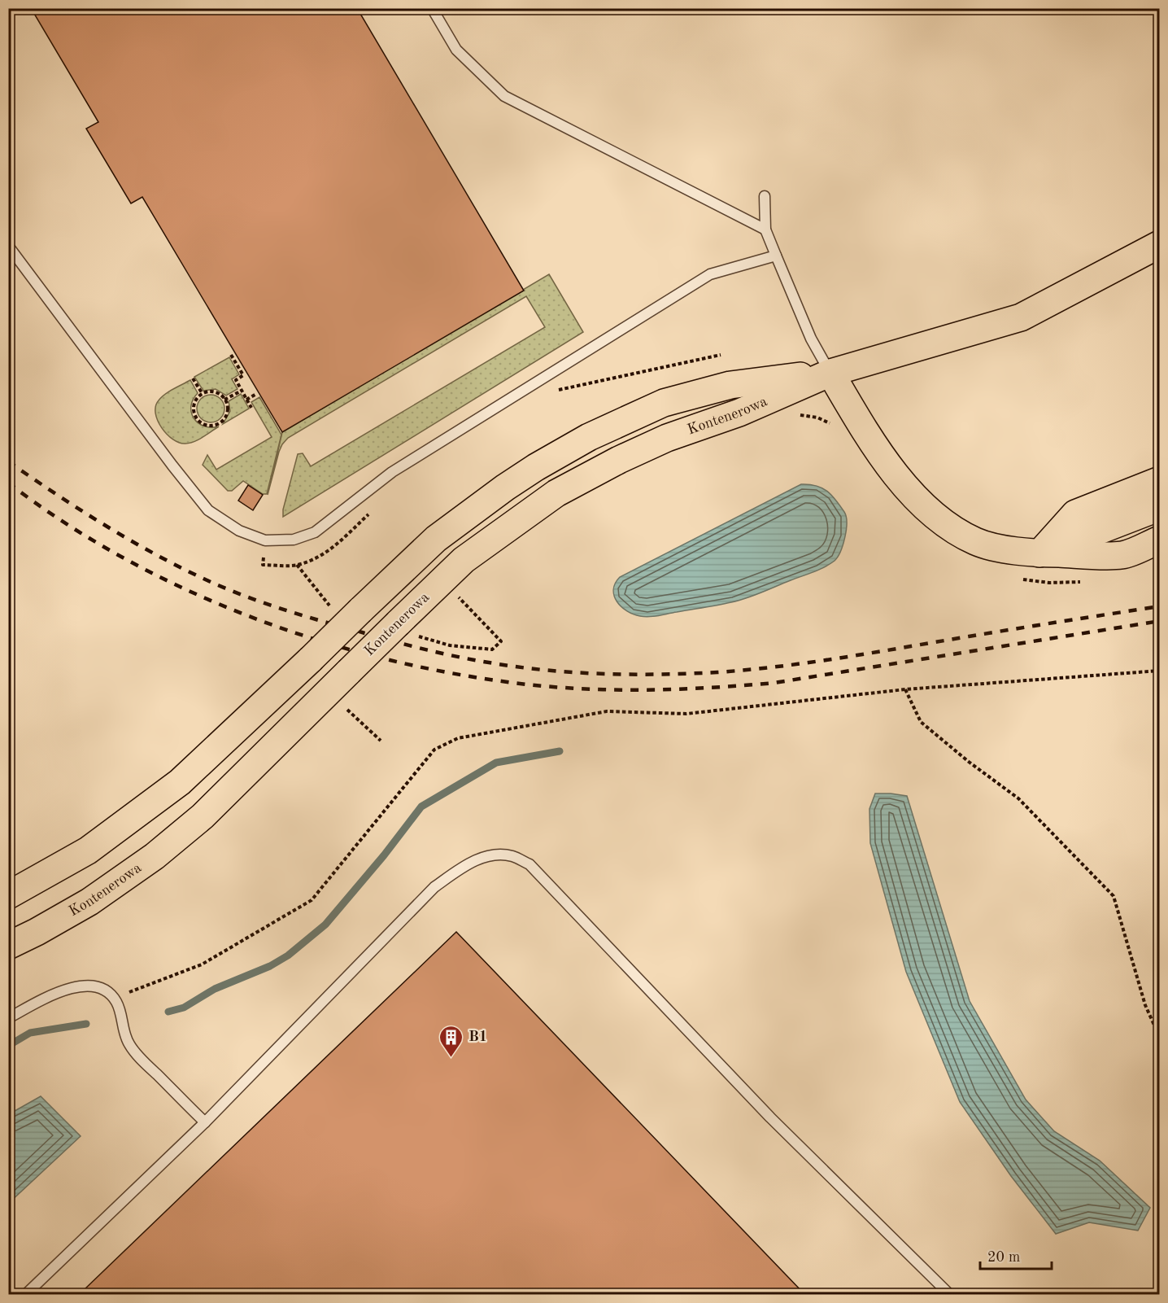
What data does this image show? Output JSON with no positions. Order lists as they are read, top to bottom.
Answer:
{
  "streets": {
    "main road": ["Kontenerowa"]
  },
  "places": {
    "building": ["B1"]
  },
  "scale_bar": "20 m"
}
